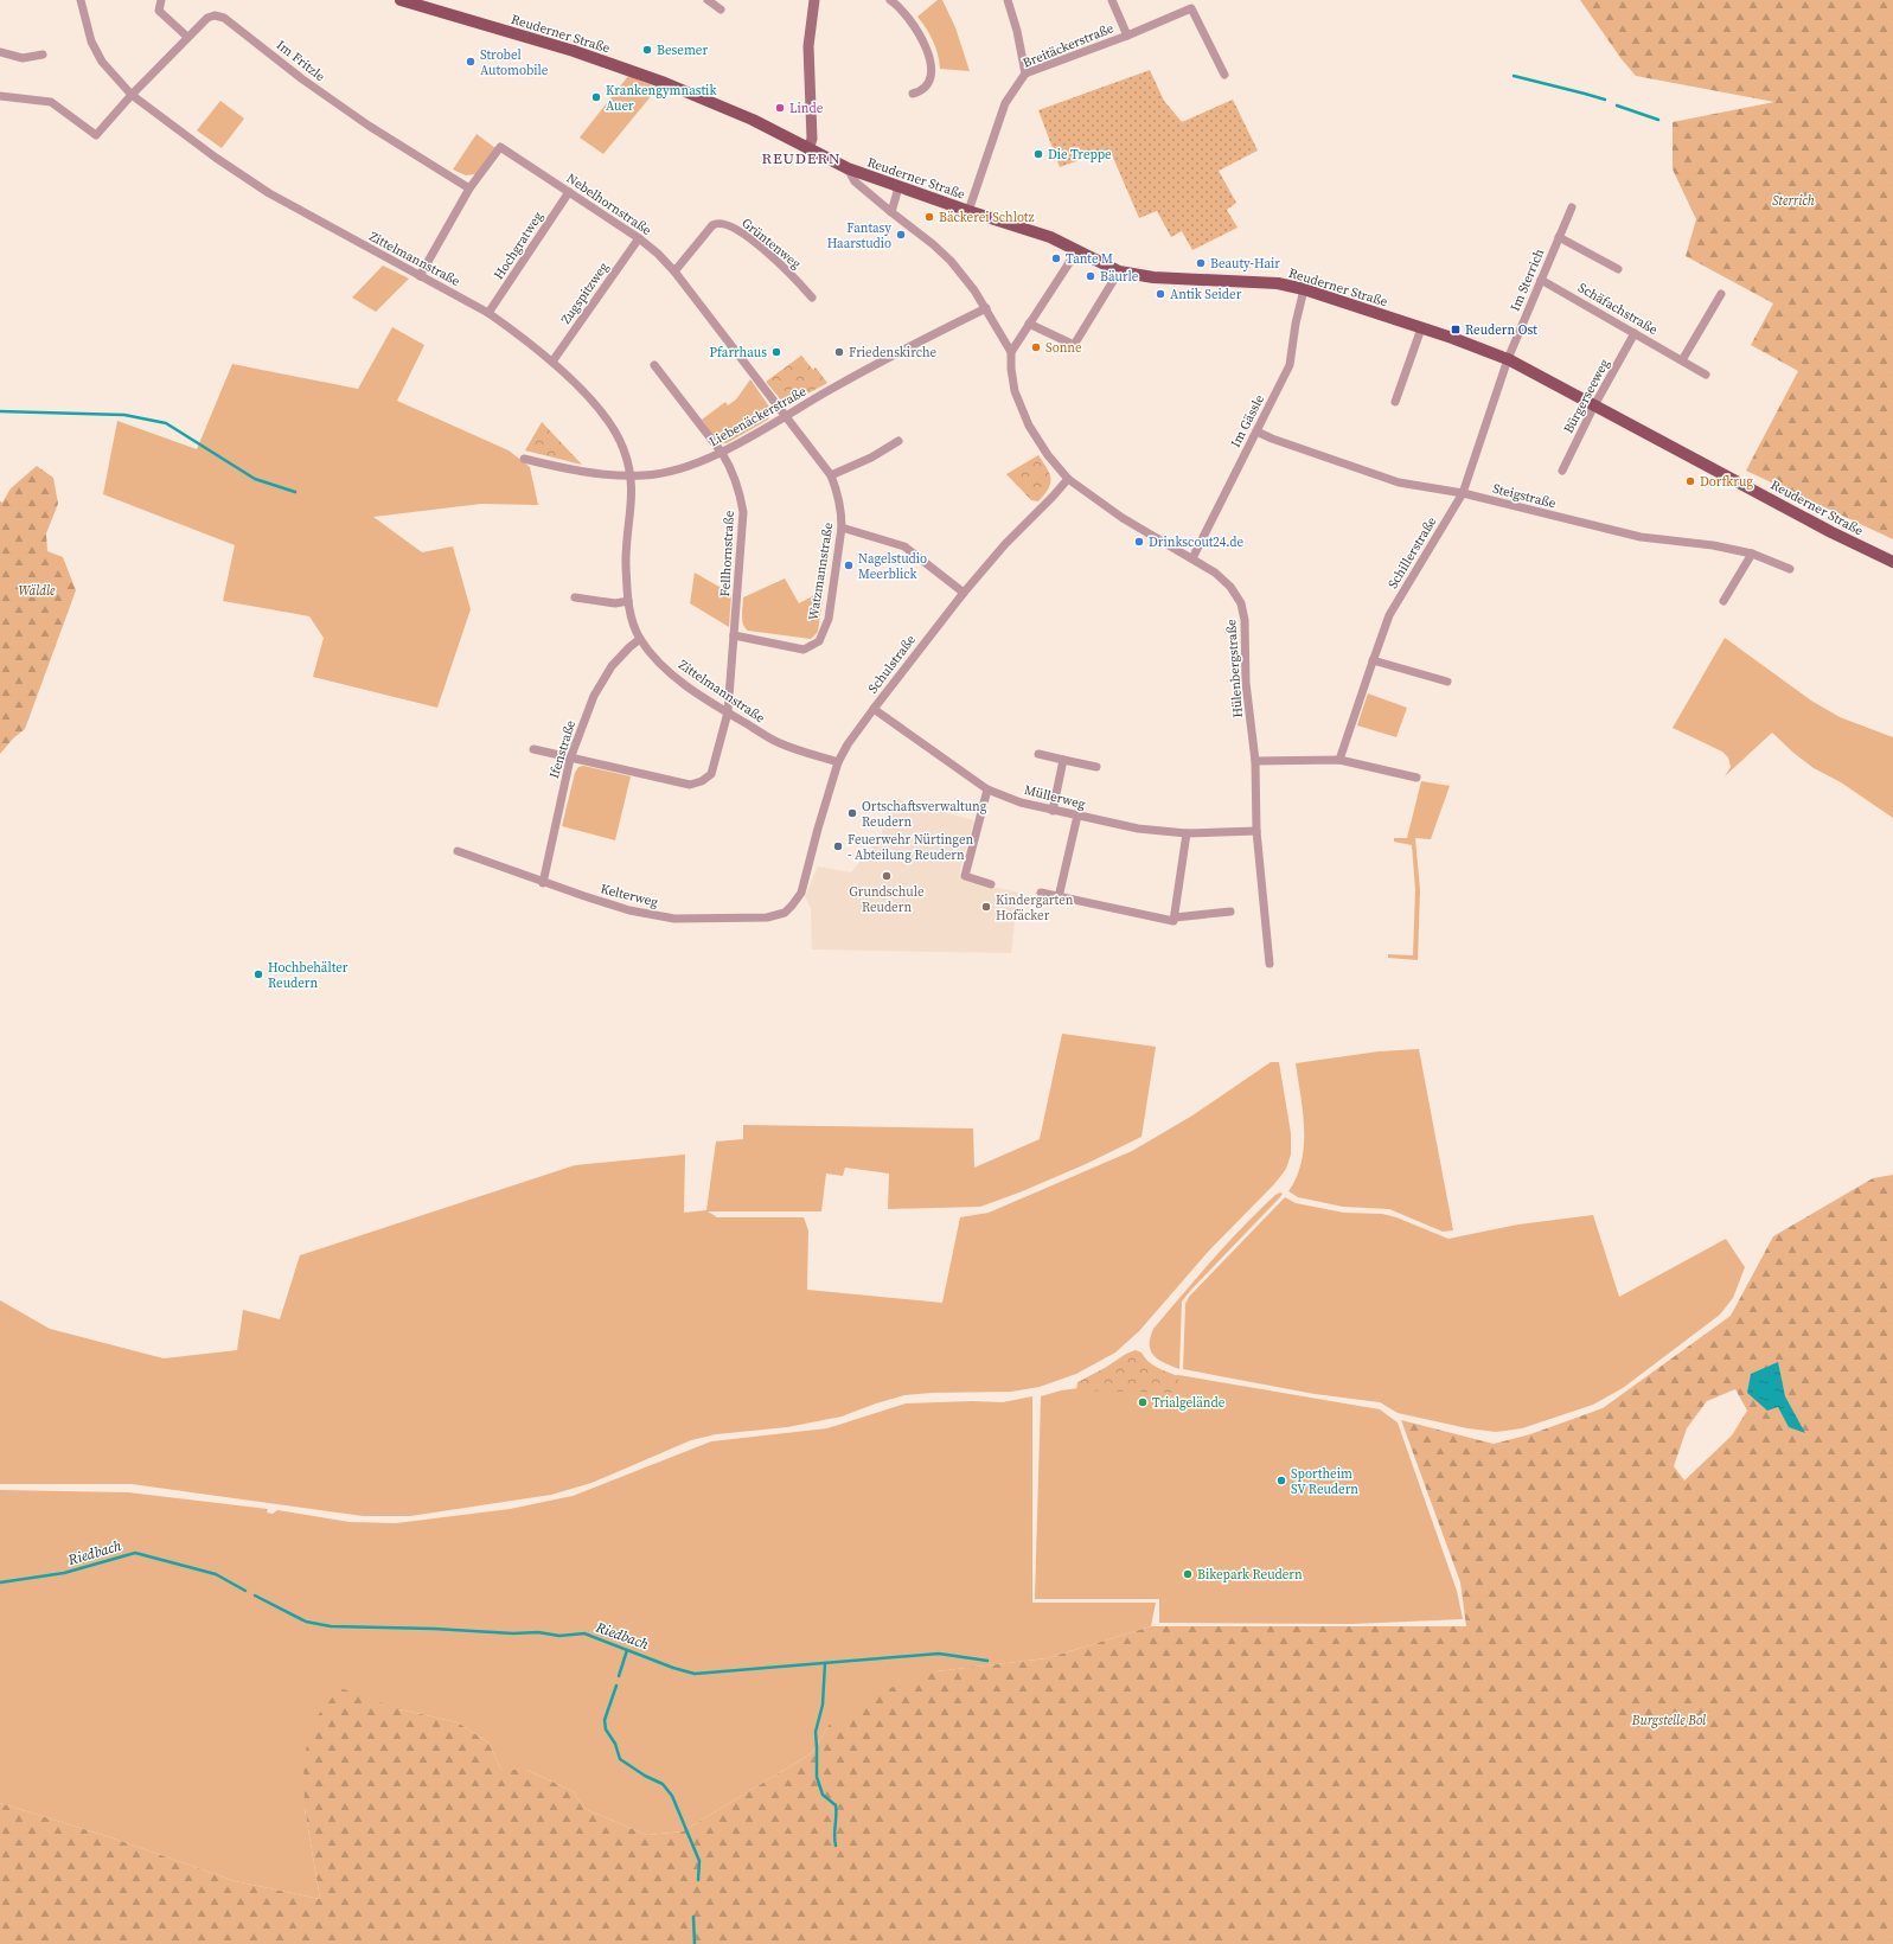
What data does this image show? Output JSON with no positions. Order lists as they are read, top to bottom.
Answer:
{
  "streets": {
    "main road": ["Reuderner Straße"],
    "street": [
      "Breitäckerstraße",
      "Im Fritzle",
      "Nebelhornstraße",
      "Grüntenweg",
      "Hochgratweg",
      "Zittelmannstraße",
      "Im Sterrich",
      "Zugspitzweg",
      "Schäfachstraße",
      "Bürgerseeweg",
      "Liebenäckerstraße",
      "Im Gässle",
      "Steigstraße",
      "Schillerstraße",
      "Fellhornstraße",
      "Watzmannstraße",
      "Schulstraße",
      "Hülenbergstraße",
      "Ifenstraße",
      "Müllerweg",
      "Kelterweg"
    ]
  },
  "crossings": [
    ["Reuderner Straße", "Breitäckerstraße"],
    ["Reuderner Straße", "Im Sterrich"],
    ["Reuderner Straße", "Bürgerseeweg"],
    ["Reuderner Straße", "Im Gässle"],
    ["Reuderner Straße", "Schillerstraße"],
    ["Reuderner Straße", "Hülenbergstraße"],
    ["Im Fritzle", "Nebelhornstraße"],
    ["Im Fritzle", "Zittelmannstraße"],
    ["Nebelhornstraße", "Grüntenweg"],
    ["Nebelhornstraße", "Hochgratweg"],
    ["Nebelhornstraße", "Zittelmannstraße"],
    ["Nebelhornstraße", "Zugspitzweg"],
    ["Nebelhornstraße", "Liebenäckerstraße"],
    ["Nebelhornstraße", "Watzmannstraße"],
    ["Hochgratweg", "Zittelmannstraße"],
    ["Zittelmannstraße", "Zugspitzweg"],
    ["Zittelmannstraße", "Liebenäckerstraße"],
    ["Zittelmannstraße", "Fellhornstraße"],
    ["Zittelmannstraße", "Schulstraße"],
    ["Zittelmannstraße", "Ifenstraße"],
    ["Im Sterrich", "Schäfachstraße"],
    ["Im Sterrich", "Schillerstraße"],
    ["Schäfachstraße", "Bürgerseeweg"],
    ["Liebenäckerstraße", "Fellhornstraße"],
    ["Liebenäckerstraße", "Watzmannstraße"],
    ["Liebenäckerstraße", "Hülenbergstraße"],
    ["Im Gässle", "Steigstraße"],
    ["Im Gässle", "Hülenbergstraße"],
    ["Steigstraße", "Schillerstraße"],
    ["Fellhornstraße", "Watzmannstraße"],
    ["Fellhornstraße", "Ifenstraße"],
    ["Schulstraße", "Hülenbergstraße"],
    ["Schulstraße", "Müllerweg"],
    ["Schulstraße", "Kelterweg"],
    ["Hülenbergstraße", "Müllerweg"],
    ["Ifenstraße", "Kelterweg"]
  ],
  "districts": ["REUDERN"],
  "water": ["Riedbach"],
  "parks": ["Sterrich", "Wäldle", "Burgstelle Bol"],
  "places": {
    "other": [
      "Besemer",
      "Strobel Automobile",
      "Krankengymnastik Auer",
      "Linde",
      "Die Treppe",
      "Bäckerei Schlotz",
      "Fantasy Haarstudio",
      "Tante M",
      "Beauty-Hair",
      "Bäurle",
      "Antik Seider",
      "Sonne",
      "Pfarrhaus",
      "Friedenskirche",
      "Dorfkrug",
      "Drinkscout24.de",
      "Nagelstudio Meerblick",
      "Ortschaftsverwaltung Reudern",
      "Feuerwehr Nürtingen - Abteilung Reudern",
      "Grundschule Reudern",
      "Kindergarten Hofäcker",
      "Hochbehälter Reudern",
      "Trialgelände",
      "Sportheim SV Reudern",
      "Bikepark Reudern"
    ],
    "transit": ["Reudern Ost"]
  }
}
